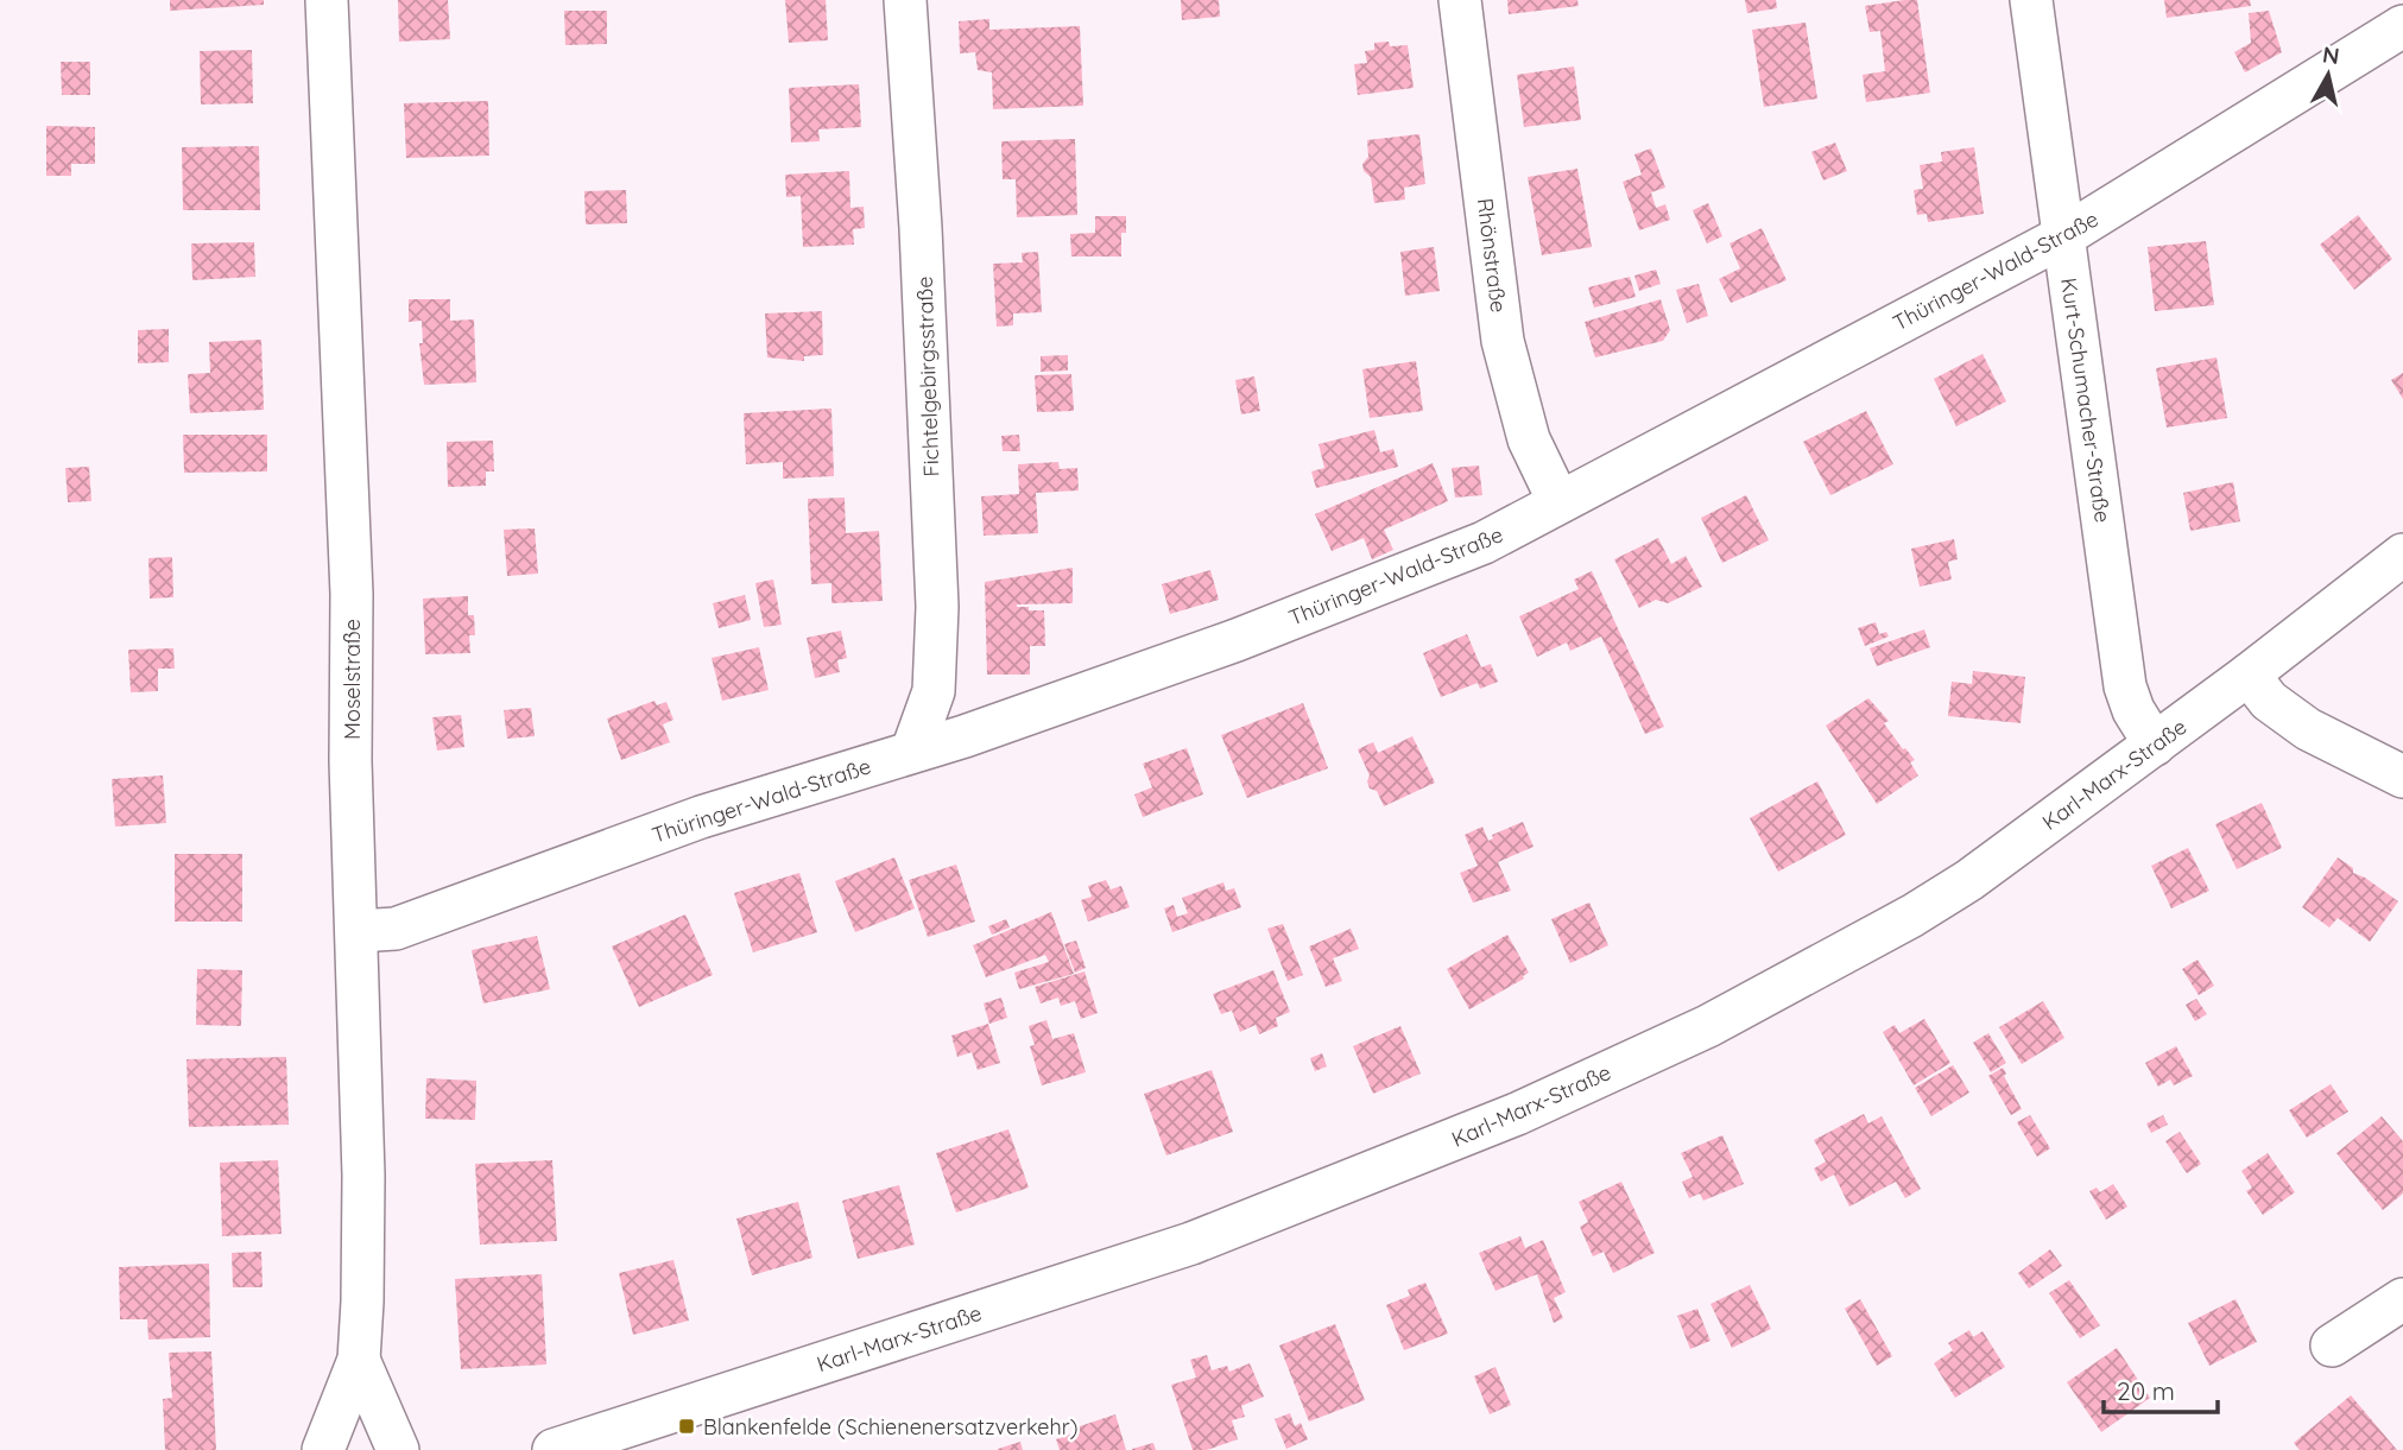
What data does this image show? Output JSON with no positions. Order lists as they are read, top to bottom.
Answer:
{
  "streets": {
    "street": [
      "Rhönstraße",
      "Thüringer-Wald-Straße",
      "Fichtelgebirgsstraße",
      "Kurt-Schumacher-Straße",
      "Moselstraße",
      "Karl-Marx-Straße"
    ]
  },
  "crossings": [
    ["Rhönstraße", "Thüringer-Wald-Straße"],
    ["Thüringer-Wald-Straße", "Fichtelgebirgsstraße"],
    ["Thüringer-Wald-Straße", "Kurt-Schumacher-Straße"],
    ["Thüringer-Wald-Straße", "Moselstraße"],
    ["Kurt-Schumacher-Straße", "Karl-Marx-Straße"]
  ],
  "places": {
    "transit": ["Blankenfelde (Schienenersatzverkehr)"]
  },
  "scale_bar": "20 m",
  "north": "top"
}
